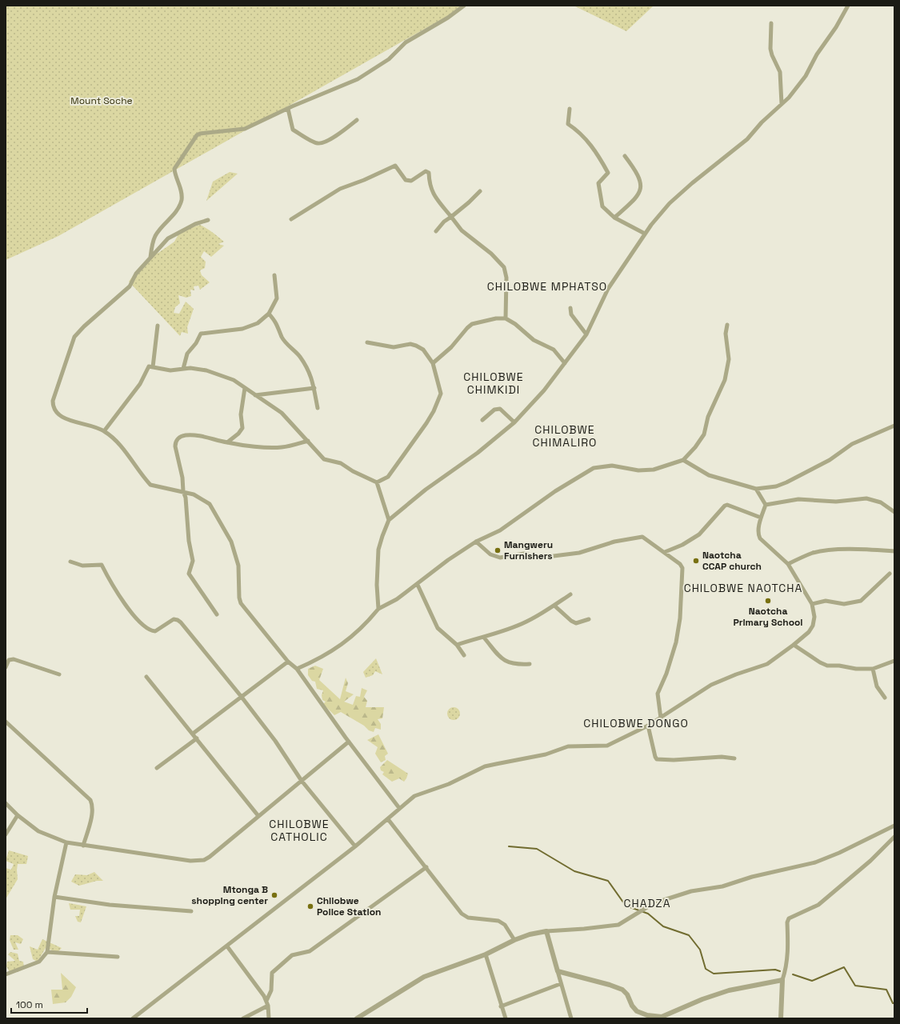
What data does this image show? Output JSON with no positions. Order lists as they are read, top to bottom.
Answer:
{
  "districts": [
    "CHILOBWE MPHATSO",
    "CHILOBWE CHIMKIDI",
    "CHILOBWE CHIMALIRO",
    "CHILOBWE NAOTCHA",
    "CHILOBWE DONGO",
    "CHILOBWE CATHOLIC",
    "CHADZA"
  ],
  "parks": ["Mount Soche"],
  "places": [
    "Mangweru Furnishers",
    "Naotcha CCAP church",
    "Naotcha Primary School",
    "Mtonga B shopping center",
    "Chilobwe Police Station"
  ],
  "scale_bar": "100 m"
}
